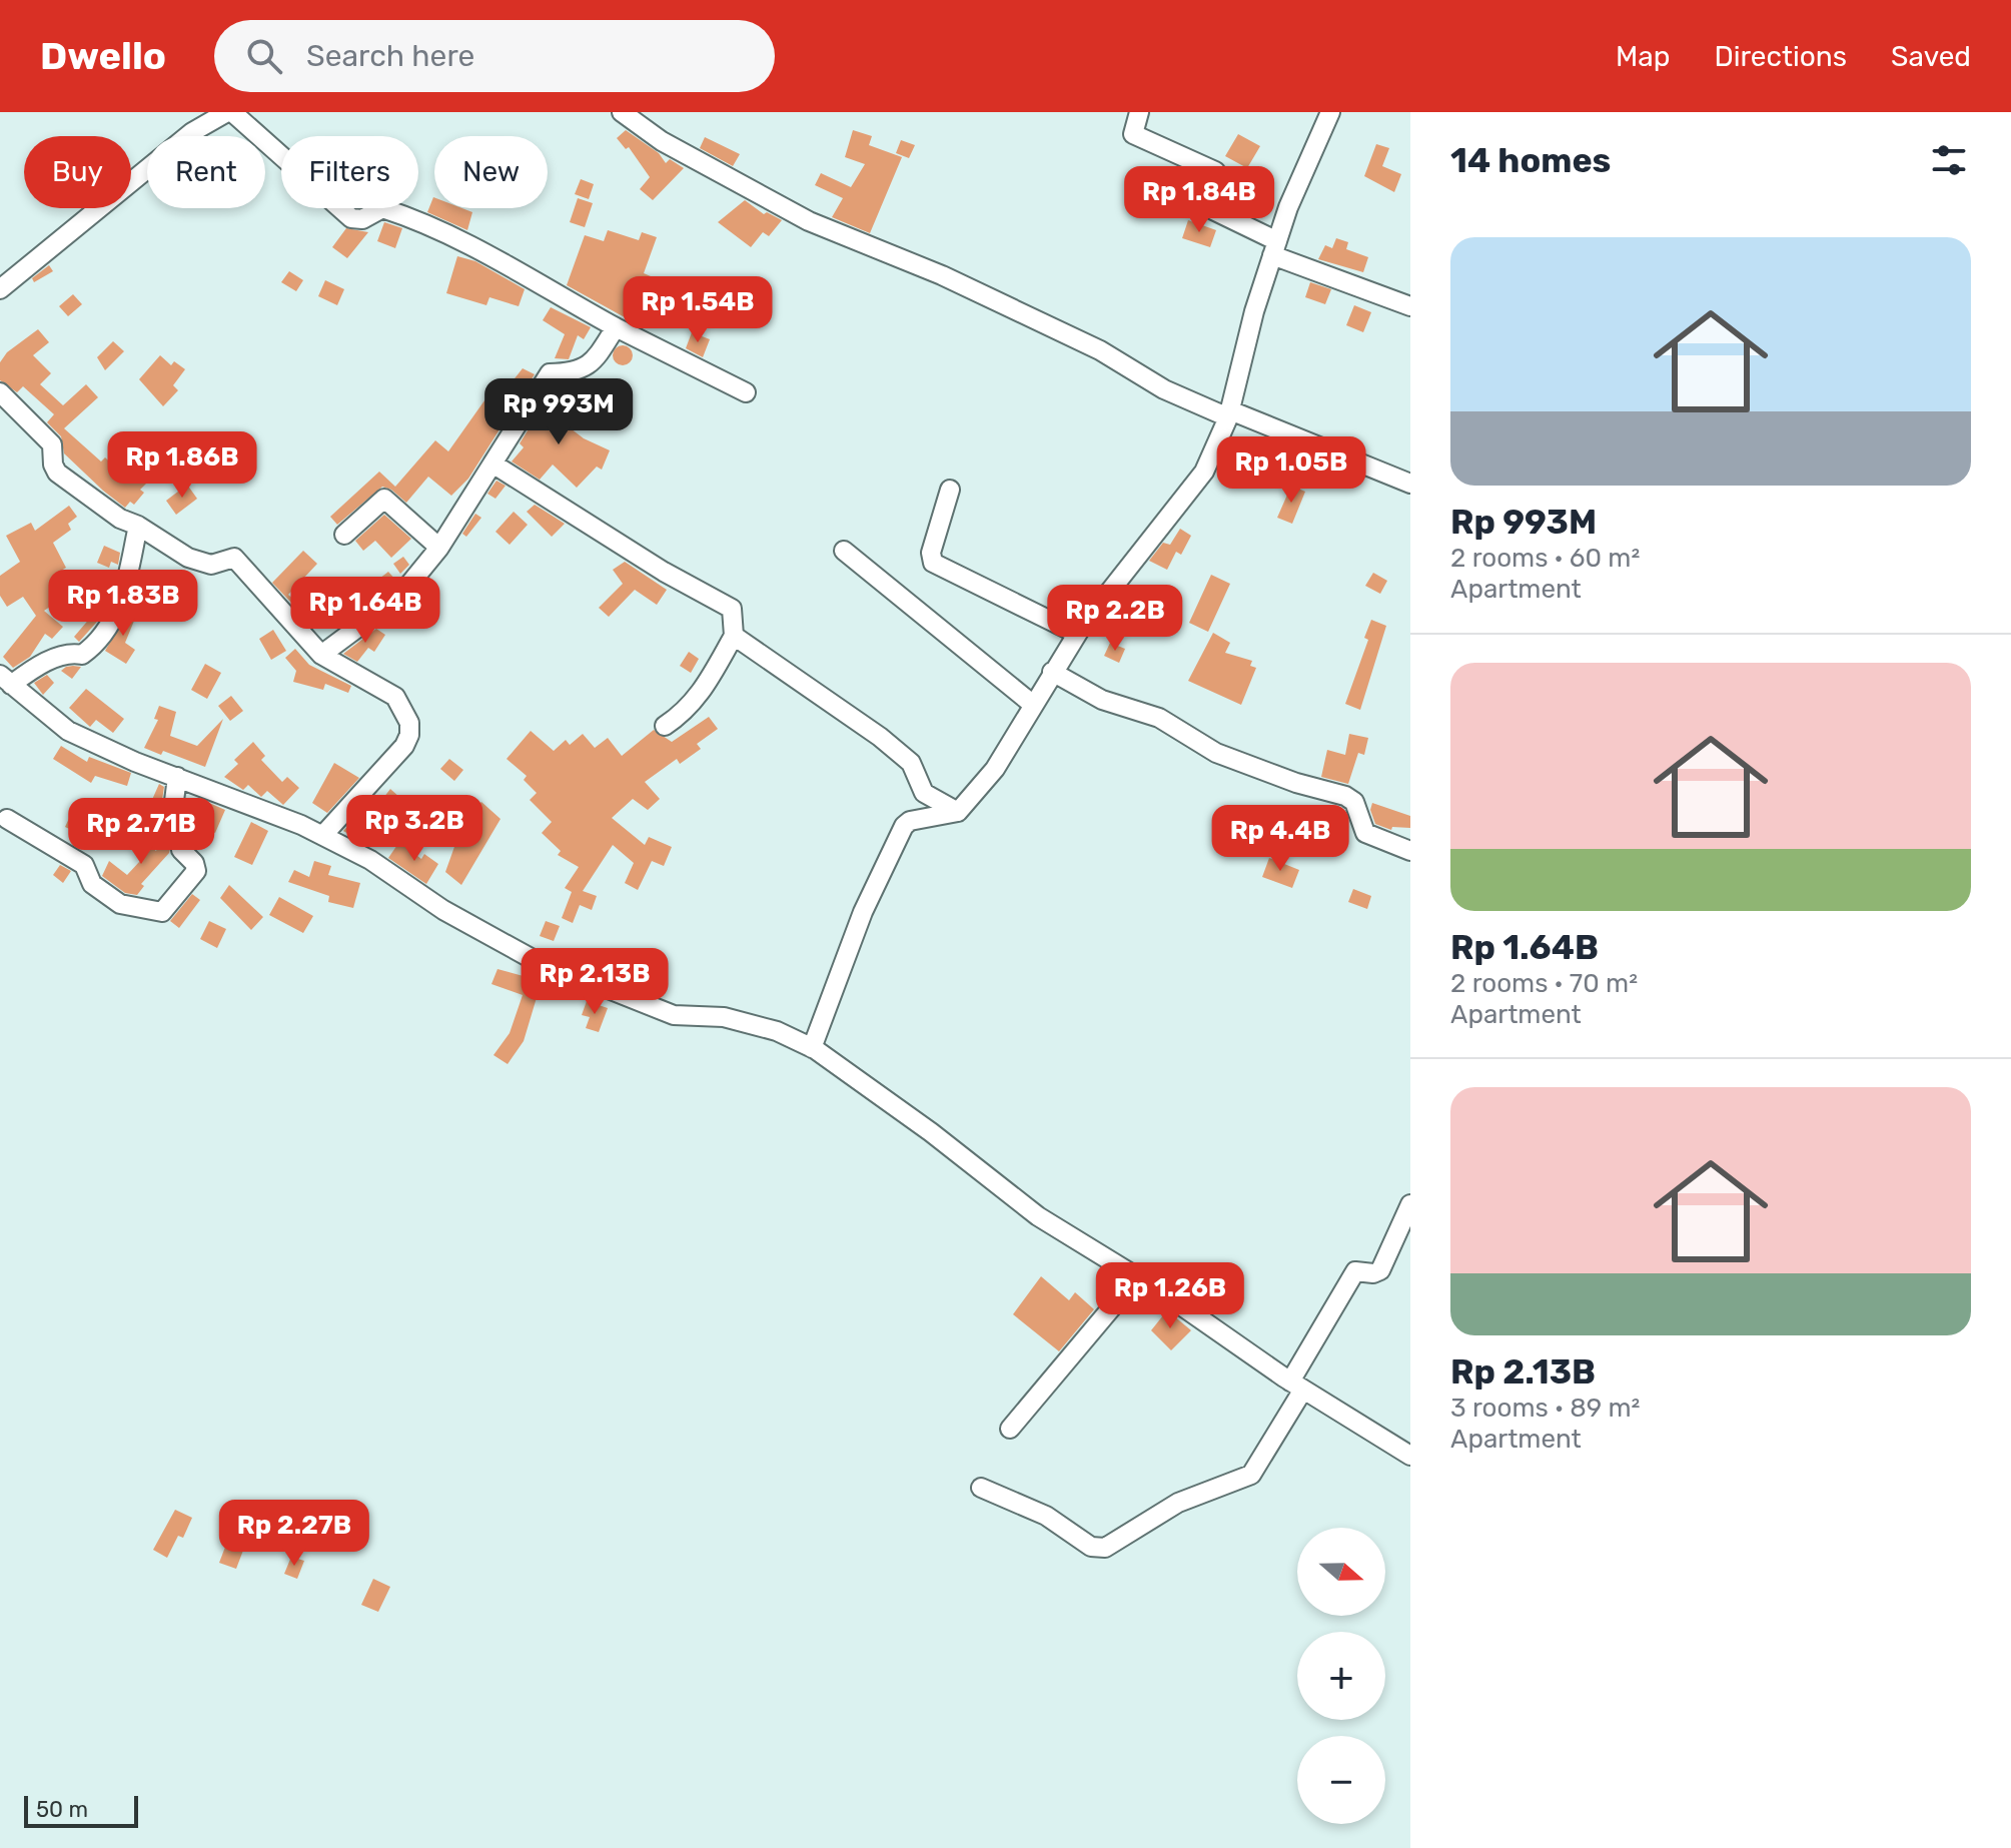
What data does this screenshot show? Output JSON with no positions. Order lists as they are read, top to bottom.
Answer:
{
  "scale_bar": "50 m",
  "north": "right",
  "page": {
    "header": "Dwello",
    "search": "Search here",
    "nav": ["Map", "Directions", "Saved"],
    "heading": "14 homes",
    "chip": [
      "Buy",
      "Rent",
      "Filters",
      "New"
    ],
    "price": [
      "Rp 1.84B",
      "Rp 1.54B",
      "Rp 993M",
      "Rp 1.86B",
      "Rp 1.05B",
      "Rp 1.83B",
      "Rp 1.64B",
      "Rp 2.2B",
      "Rp 3.2B",
      "Rp 2.71B",
      "Rp 4.4B",
      "Rp 2.13B",
      "Rp 1.26B",
      "Rp 2.27B"
    ],
    "list": [
      {
        "name": "Rp 993M",
        "note": "2 rooms · 60 m² · Apartment"
      },
      {
        "name": "Rp 1.64B",
        "note": "2 rooms · 70 m² · Apartment"
      },
      {
        "name": "Rp 2.13B",
        "note": "3 rooms · 89 m² · Apartment"
      }
    ],
    "map_buttons": ["+", "−"],
    "scale": "50 m"
  }
}
